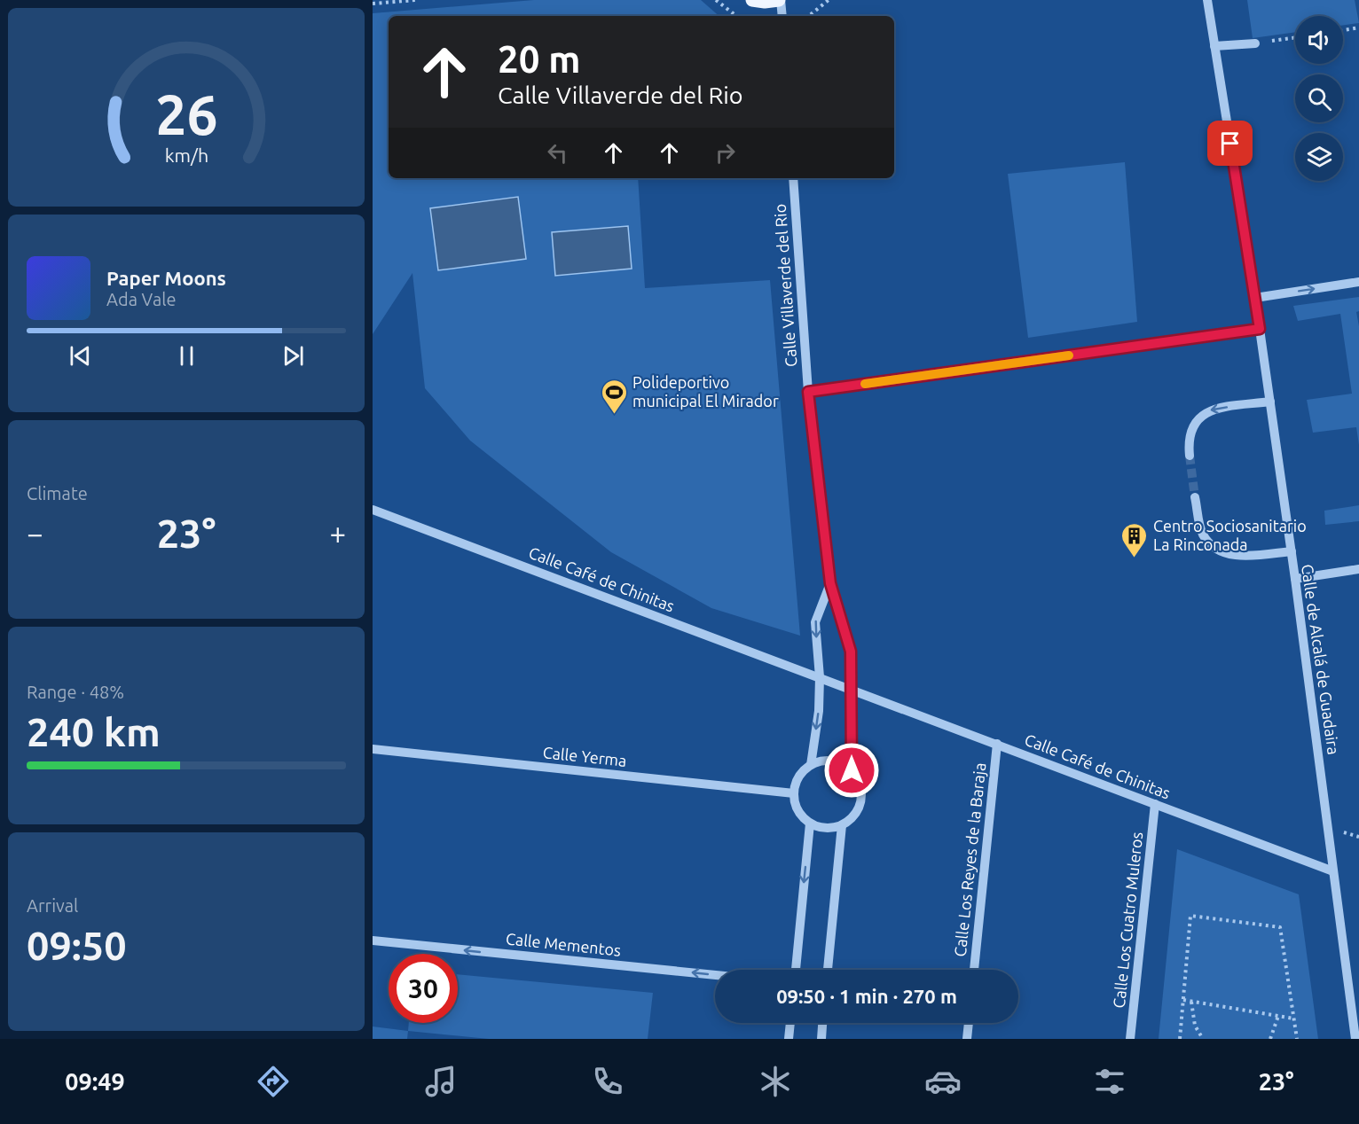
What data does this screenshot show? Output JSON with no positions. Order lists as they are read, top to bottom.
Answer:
{
  "streets": {
    "street": [
      "Calle Villaverde del Rio",
      "Calle Café de Chinitas",
      "Calle de Alcalá de Guadaira",
      "Calle Yerma",
      "Calle Los Reyes de la Baraja",
      "Calle Los Cuatro Muleros",
      "Calle Mementos"
    ]
  },
  "crossings": [
    ["Calle Villaverde del Rio", "Calle Café de Chinitas"],
    ["Calle Villaverde del Rio", "Calle Yerma"],
    ["Calle Café de Chinitas", "Calle de Alcalá de Guadaira"],
    ["Calle Café de Chinitas", "Calle Los Reyes de la Baraja"],
    ["Calle Café de Chinitas", "Calle Los Cuatro Muleros"]
  ],
  "one_way": ["Calle Mementos"],
  "places": {
    "sports": ["Polideportivo municipal El Mirador"],
    "building": ["Centro Sociosanitario La Rinconada"]
  },
  "page": {
    "turn": ["20 m", "Calle Villaverde del Rio"],
    "song": ["Paper Moons", "Ada Vale"],
    "tile": [
      "Climate",
      ["Range · 48%", "240 km"],
      ["Arrival", "09:50"]
    ],
    "heat": ["−", "23°", "+"],
    "limit": "30",
    "trip": "09:50 · 1 min · 270 m",
    "tabs": ["09:49", "23°"],
    "gauge": ["26", "km/h"]
  }
}
